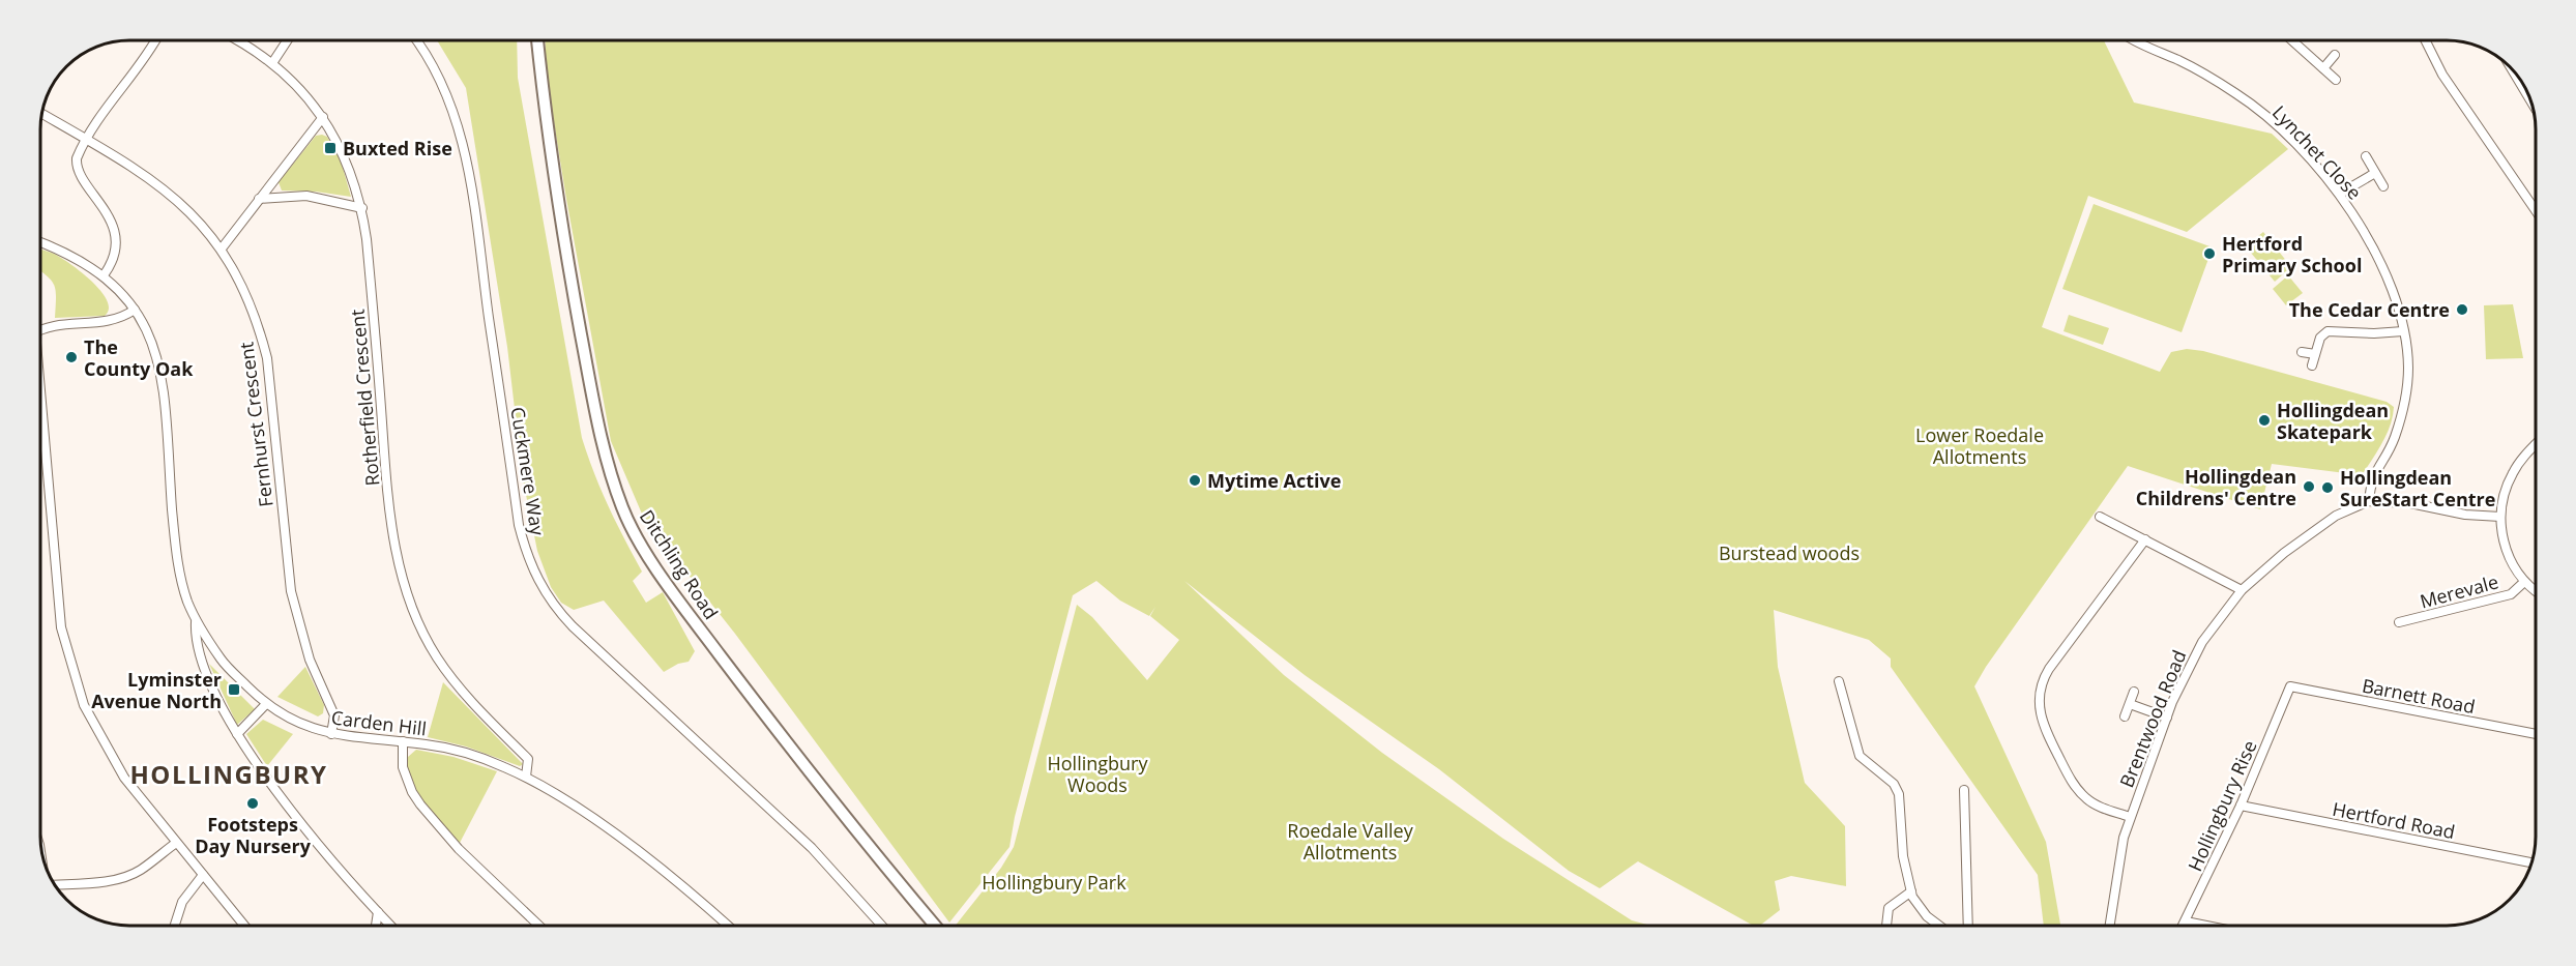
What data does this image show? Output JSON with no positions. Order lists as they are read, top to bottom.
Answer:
{
  "streets": {
    "street": [
      "Lynchet Close",
      "Rotherfield Crescent",
      "Fernhurst Crescent",
      "Cuckmere Way",
      "Ditchling Road",
      "Merevale",
      "Barnett Road",
      "Brentwood Road",
      "Carden Hill",
      "Hollingbury Rise",
      "Hertford Road"
    ]
  },
  "crossings": [
    ["Lynchet Close", "Brentwood Road"],
    ["Rotherfield Crescent", "Carden Hill"],
    ["Fernhurst Crescent", "Carden Hill"],
    ["Barnett Road", "Hollingbury Rise"],
    ["Hollingbury Rise", "Hertford Road"]
  ],
  "districts": ["HOLLINGBURY"],
  "parks": [
    "Lower Roedale Allotments",
    "Burstead woods",
    "Hollingbury Woods",
    "Roedale Valley Allotments",
    "Hollingbury Park"
  ],
  "places": {
    "transit": ["Buxted Rise", "Lyminster Avenue North"],
    "other": [
      "Hertford Primary School",
      "The Cedar Centre",
      "The County Oak",
      "Hollingdean Skatepark",
      "Mytime Active",
      "Hollingdean Childrens' Centre",
      "Hollingdean SureStart Centre",
      "Footsteps Day Nursery"
    ]
  }
}
